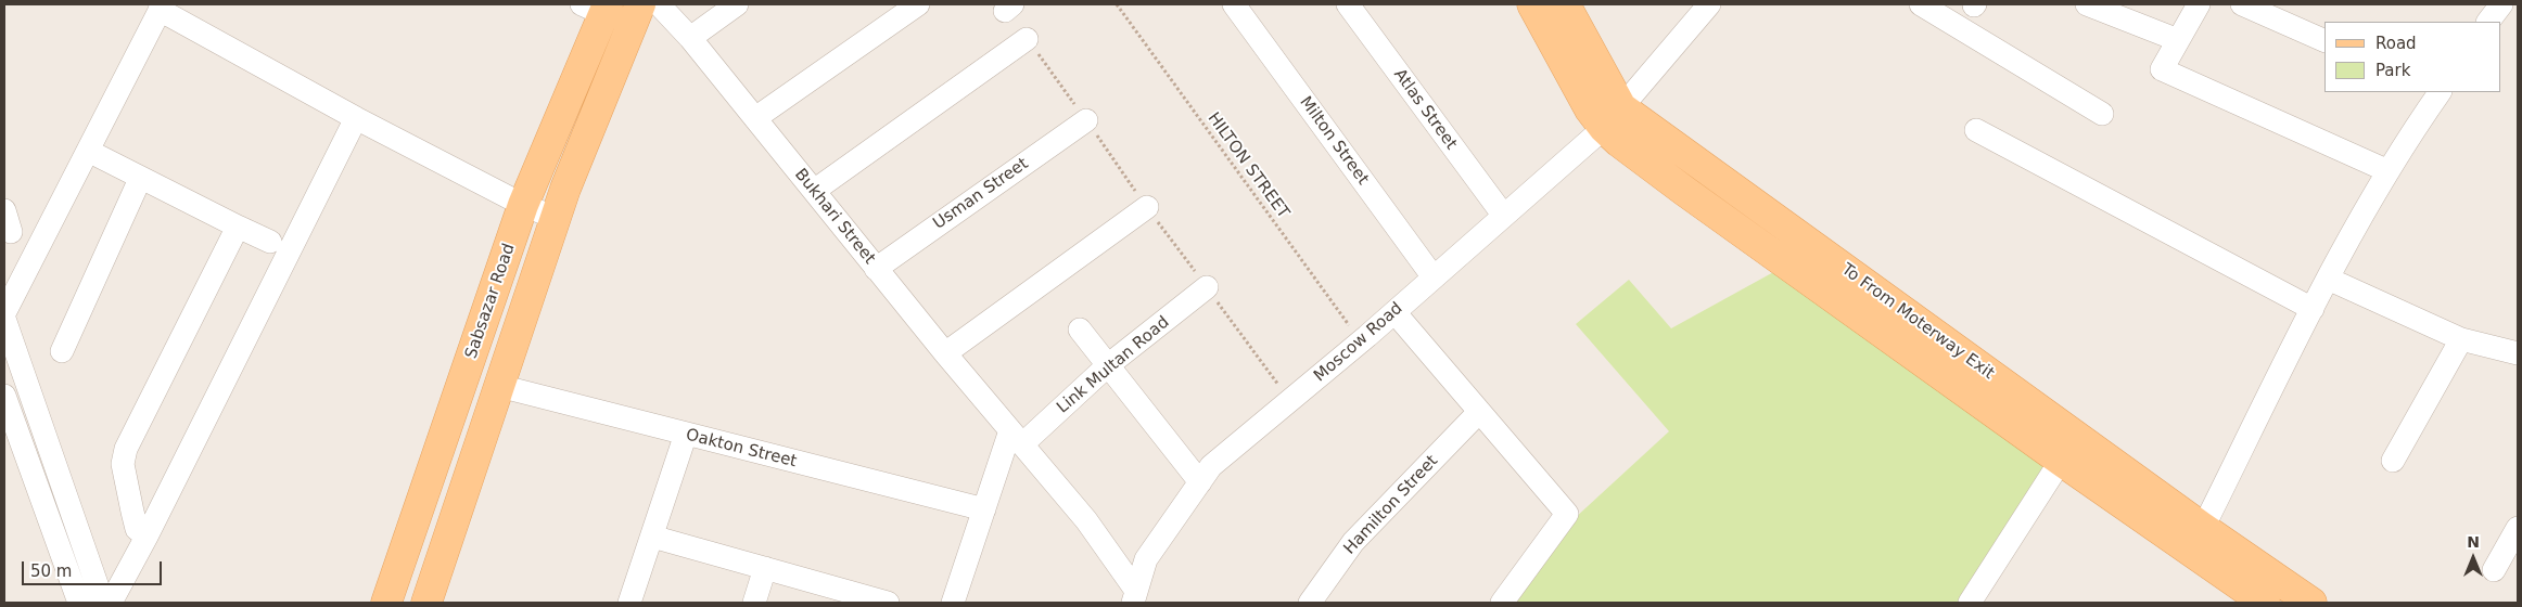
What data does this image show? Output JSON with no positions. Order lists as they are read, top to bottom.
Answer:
{
  "streets": {
    "main road": ["Sabsazar Road", "To From Moterway Exit"],
    "street": [
      "Atlas Street",
      "Milton Street",
      "Usman Street",
      "Bukhari Street",
      "Moscow Road",
      "Link Multan Road",
      "Oakton Street",
      "Hamilton Street"
    ],
    "path": ["HILTON STREET"]
  },
  "crossings": [
    ["Atlas Street", "Moscow Road"],
    ["Milton Street", "Moscow Road"],
    ["HILTON STREET", "Moscow Road"],
    ["Usman Street", "Bukhari Street"],
    ["Bukhari Street", "Moscow Road"],
    ["Bukhari Street", "Link Multan Road"],
    ["To From Moterway Exit", "Moscow Road"]
  ],
  "legend": ["Road", "Park"],
  "scale_bar": "50 m",
  "north": "top"
}
